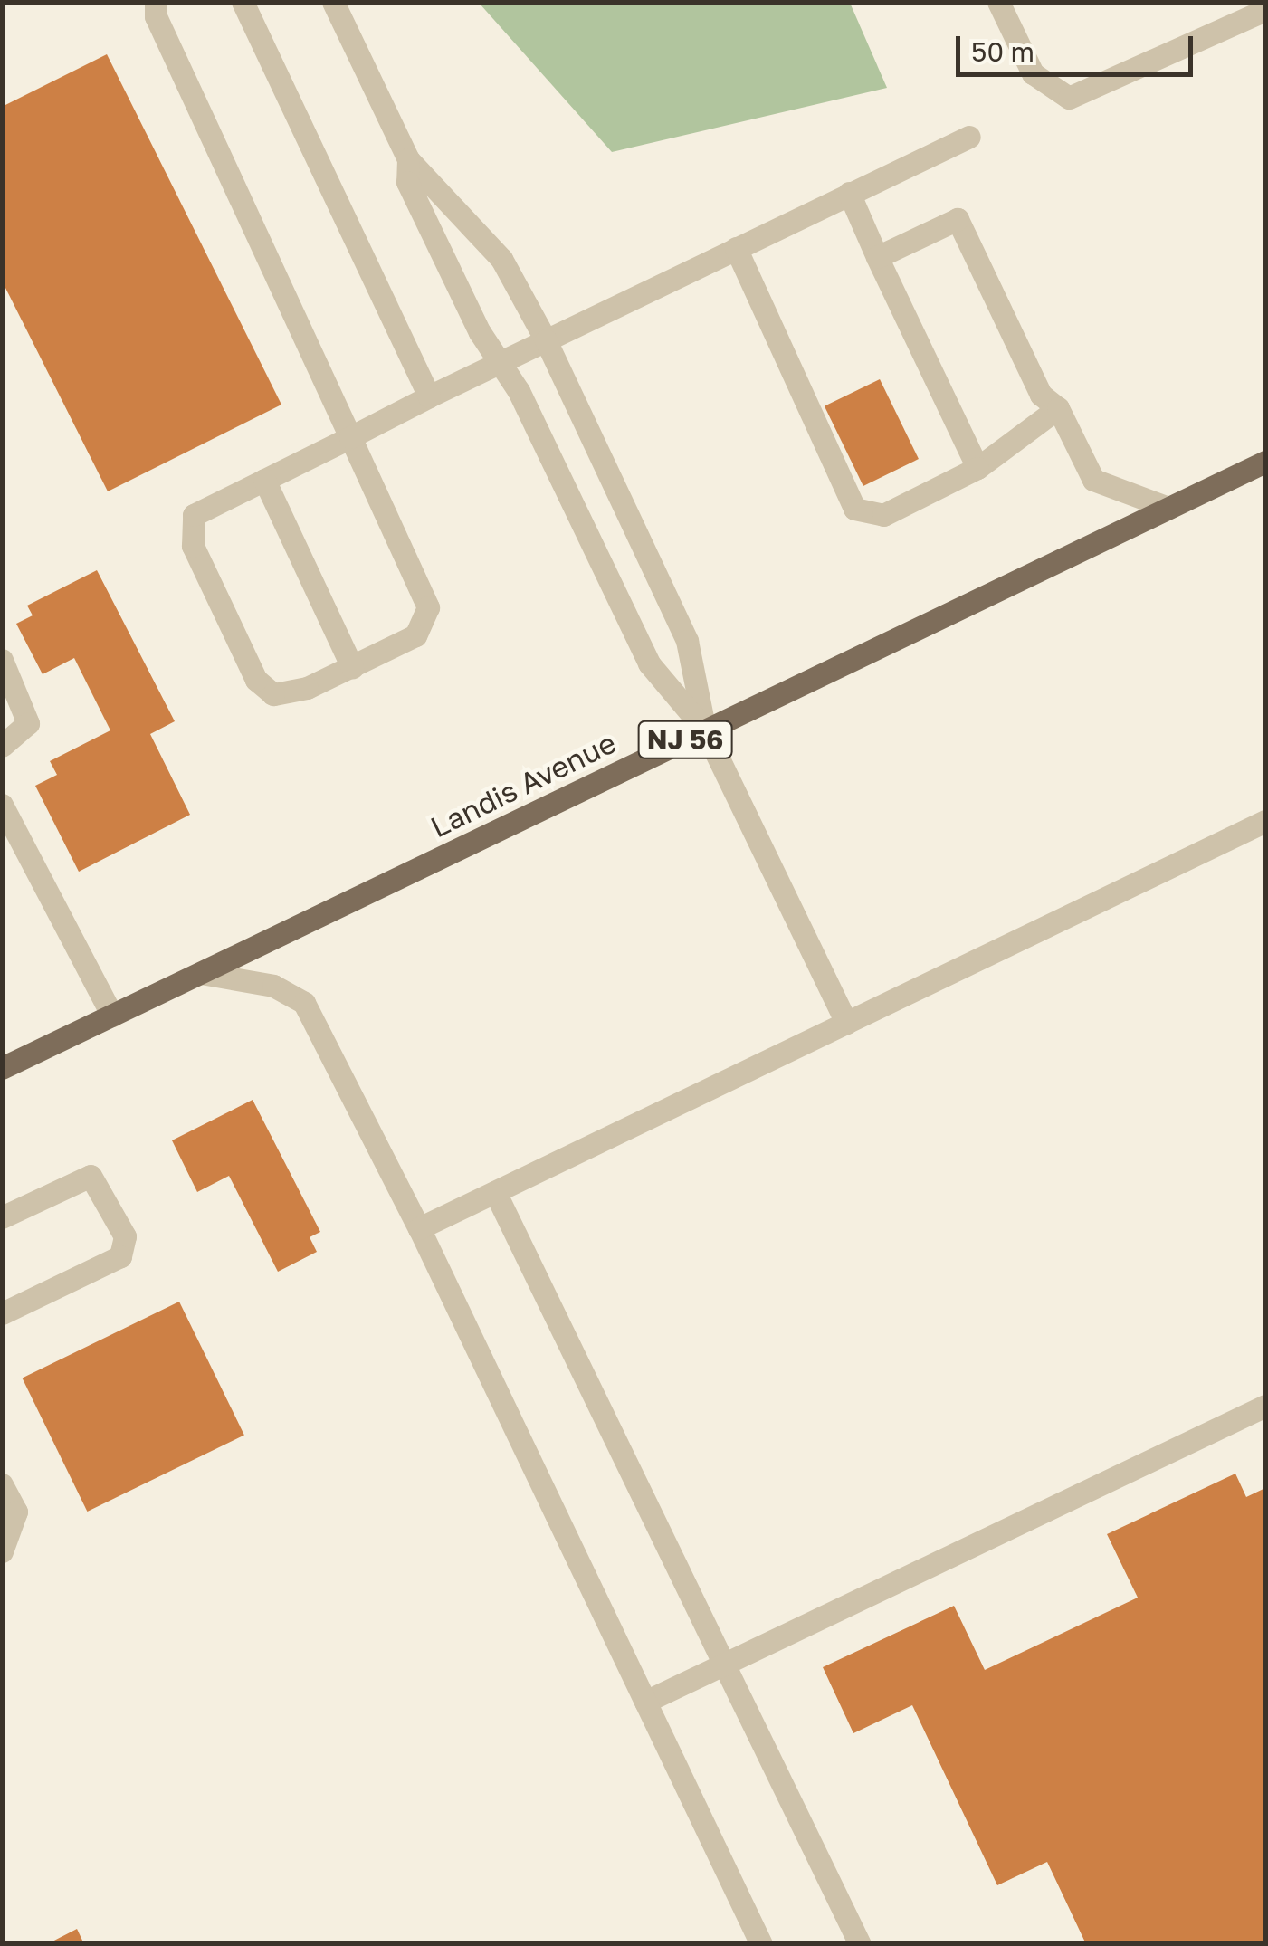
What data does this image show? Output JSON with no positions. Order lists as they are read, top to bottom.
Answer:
{
  "streets": {
    "main road": ["NJ 56", "Landis Avenue"]
  },
  "scale_bar": "50 m"
}
